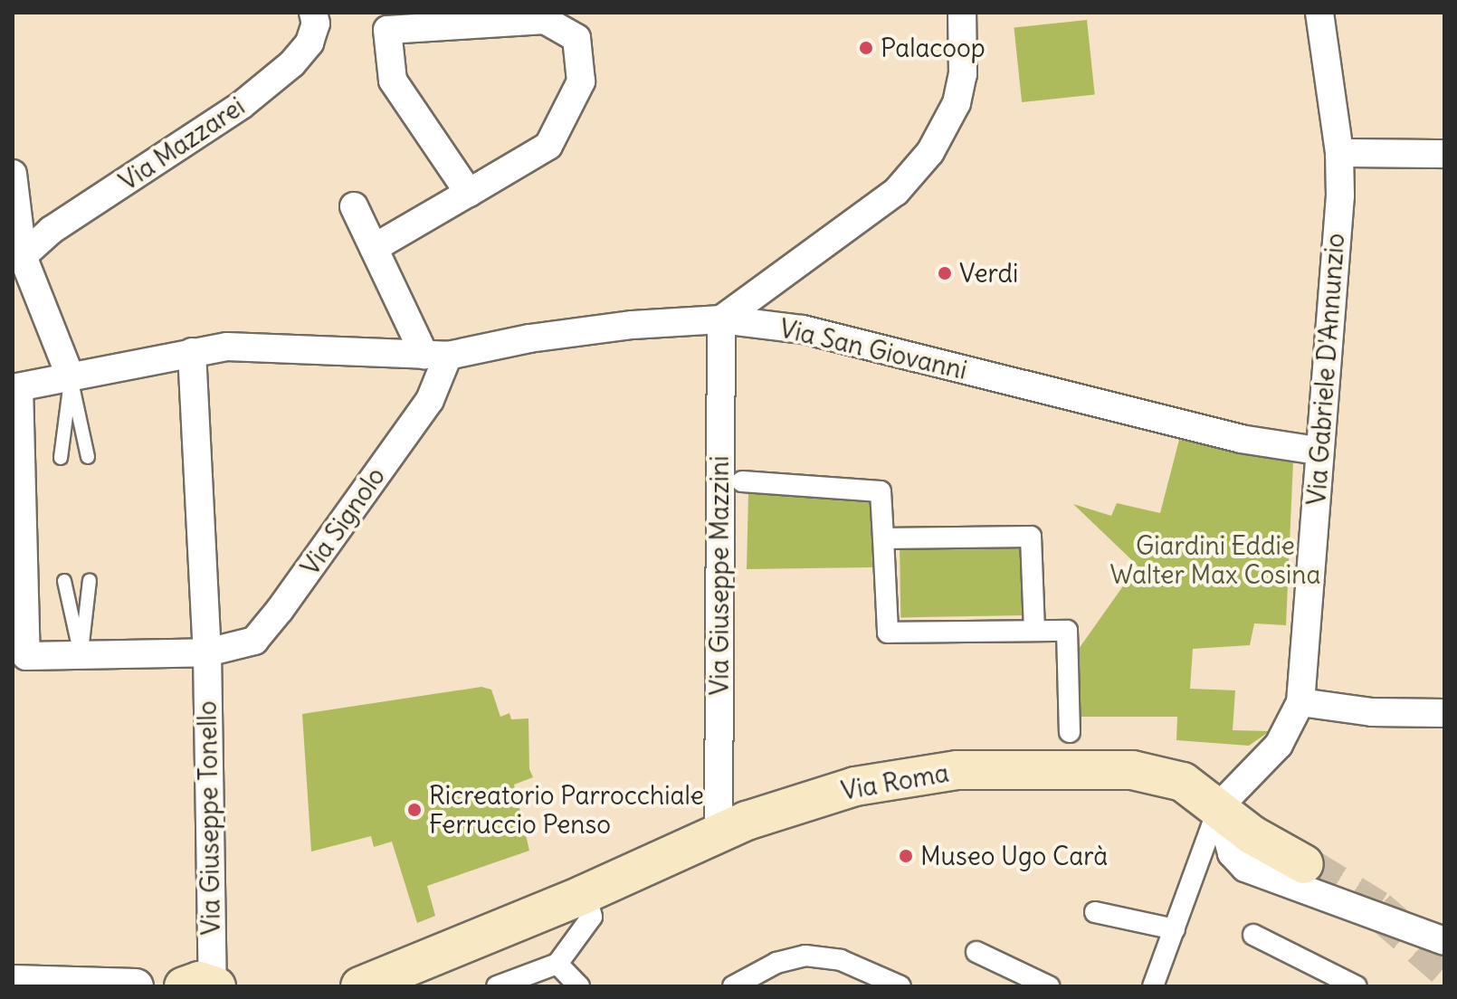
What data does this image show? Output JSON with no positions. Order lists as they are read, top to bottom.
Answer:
{
  "streets": {
    "main road": ["Via Roma"],
    "street": [
      "Via Mazzarei",
      "Via San Giovanni",
      "Via Gabriele D'Annunzio",
      "Via Signolo",
      "Via Giuseppe Mazzini",
      "Via Giuseppe Tonello"
    ]
  },
  "crossings": [
    ["Via San Giovanni", "Via Gabriele D'Annunzio"],
    ["Via San Giovanni", "Via Signolo"],
    ["Via San Giovanni", "Via Giuseppe Mazzini"],
    ["Via San Giovanni", "Via Giuseppe Tonello"],
    ["Via Signolo", "Via Giuseppe Tonello"],
    ["Via Giuseppe Mazzini", "Via Roma"]
  ],
  "parks": ["Giardini Eddie Walter Max Cosina"],
  "places": [
    "Palacoop",
    "Verdi",
    "Ricreatorio Parrocchiale Ferruccio Penso",
    "Museo Ugo Carà"
  ]
}
